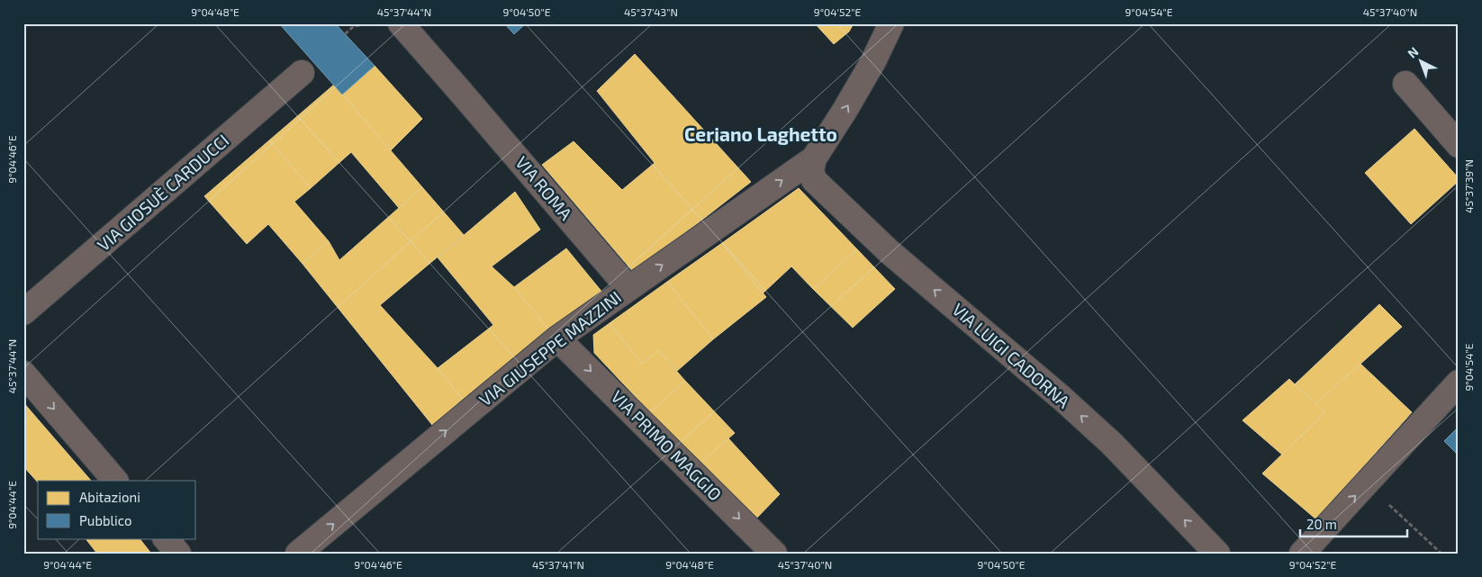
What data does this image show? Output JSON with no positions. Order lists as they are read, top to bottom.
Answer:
{
  "streets": {
    "street": [
      "VIA ROMA",
      "VIA GIOSUÈ CARDUCCI",
      "VIA GIUSEPPE MAZZINI",
      "VIA LUIGI CADORNA",
      "VIA PRIMO MAGGIO"
    ]
  },
  "crossings": [
    ["VIA ROMA", "VIA GIUSEPPE MAZZINI"],
    ["VIA GIUSEPPE MAZZINI", "VIA LUIGI CADORNA"],
    ["VIA GIUSEPPE MAZZINI", "VIA PRIMO MAGGIO"]
  ],
  "one_way": ["VIA GIUSEPPE MAZZINI", "VIA LUIGI CADORNA", "VIA PRIMO MAGGIO"],
  "districts": ["Ceriano Laghetto"],
  "legend": ["Abitazioni", "Pubblico"],
  "scale_bar": "20 m",
  "north": "top left",
  "coordinates": [
    "9°04'48\"E",
    "45°37'44\"N",
    "9°04'50\"E",
    "45°37'43\"N",
    "9°04'52\"E",
    "9°04'54\"E",
    "45°37'40\"N",
    "9°04'46\"E",
    "45°37'39\"N",
    "9°04'44\"E",
    "45°37'41\"N"
  ]
}
